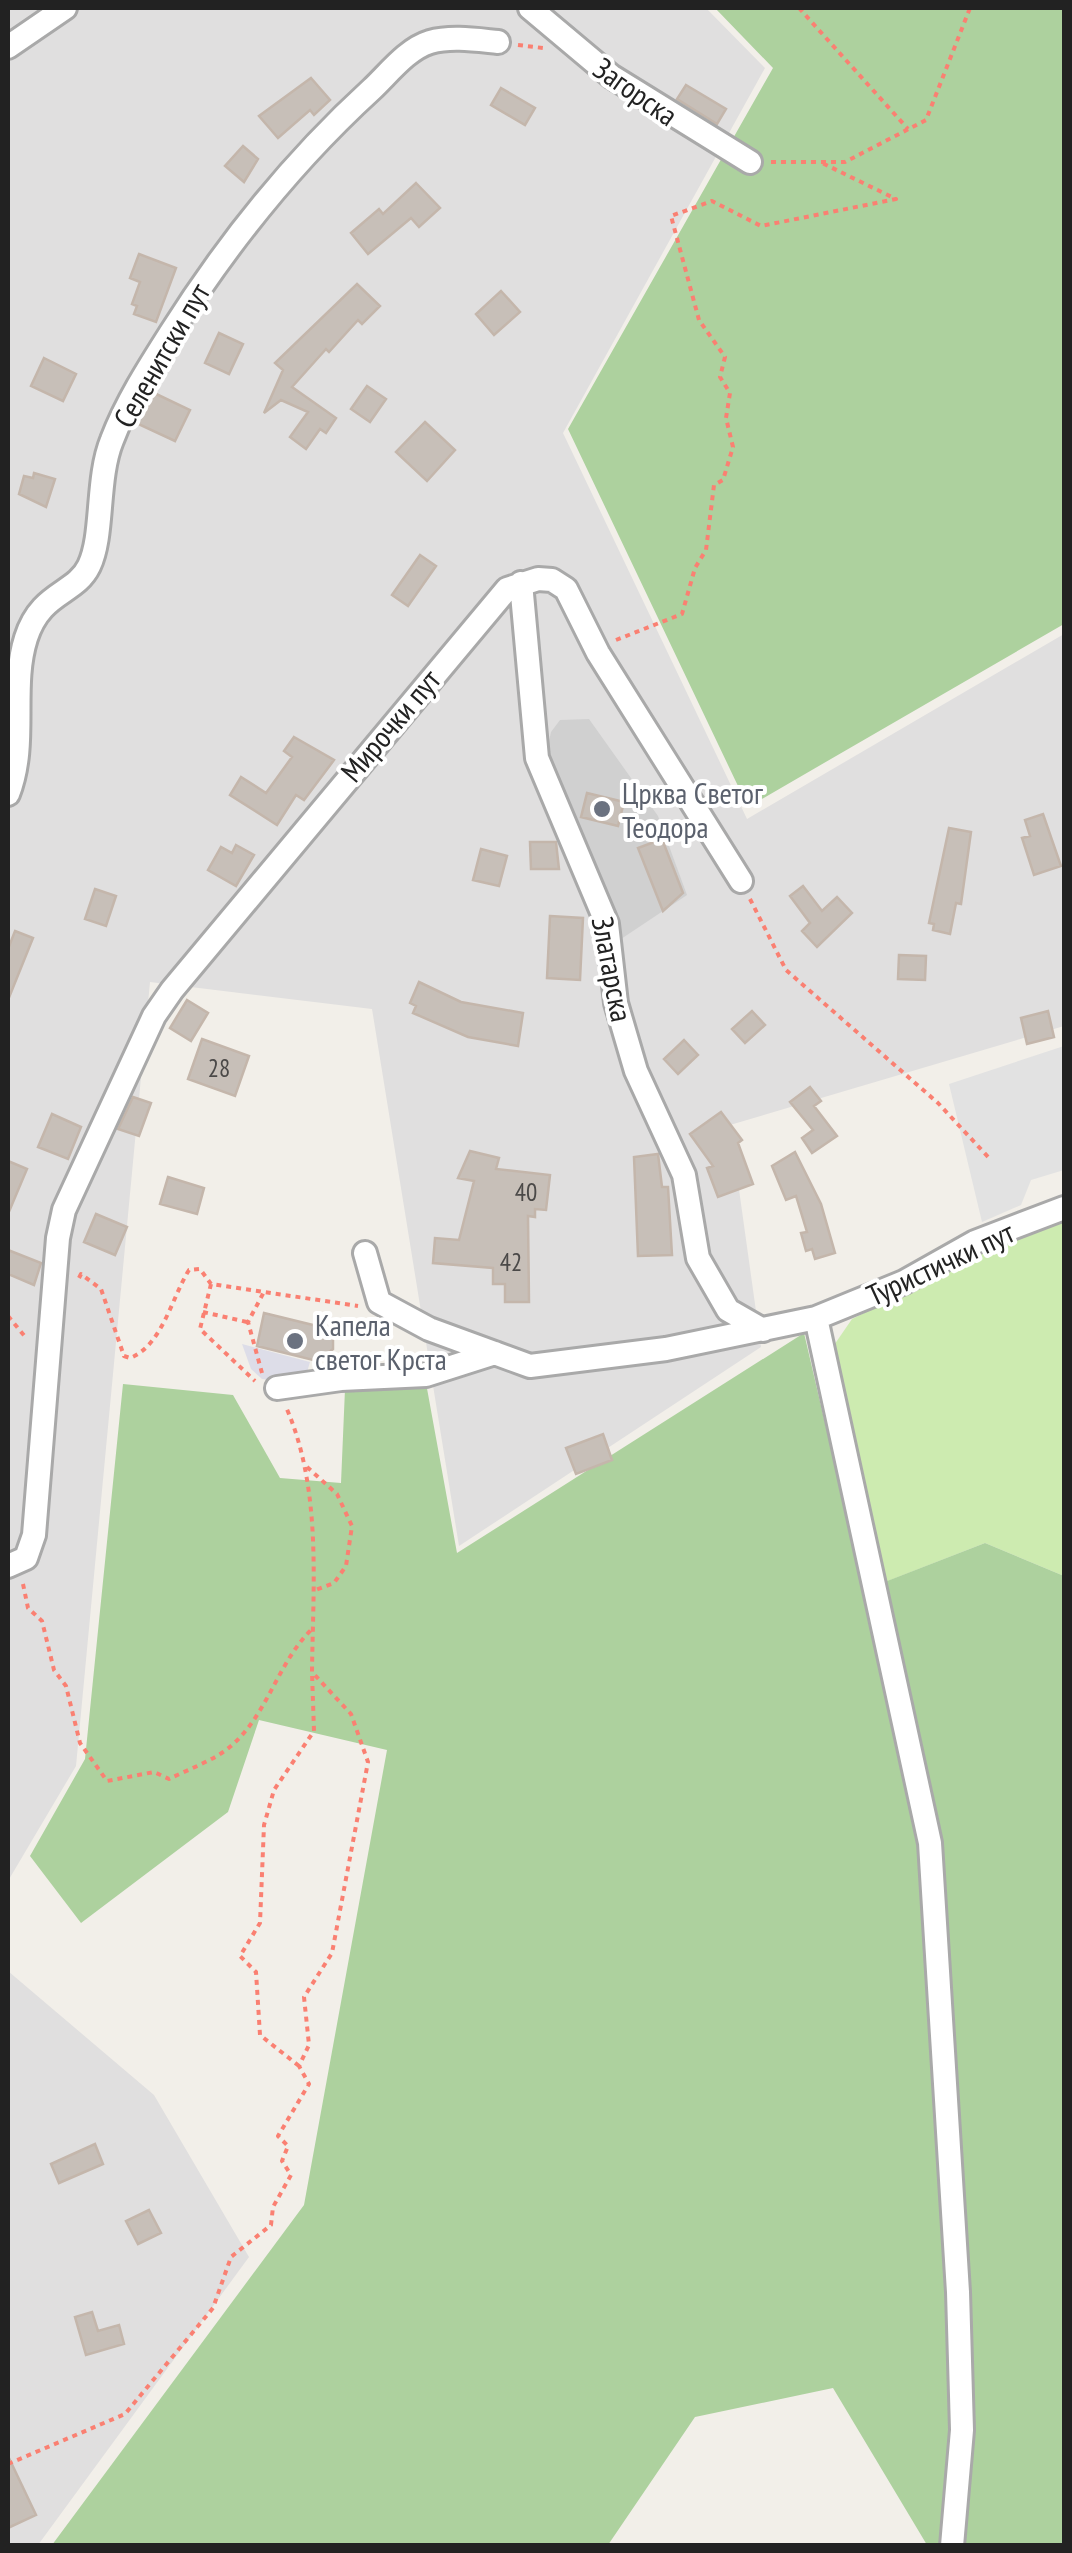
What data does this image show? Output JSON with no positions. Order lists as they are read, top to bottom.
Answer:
{
  "streets": {
    "street": [
      "Загорска",
      "Селенитски пут",
      "Мирочки пут",
      "Златарска",
      "Туристички пут"
    ]
  },
  "crossings": [
    ["Мирочки пут", "Златарска"],
    ["Златарска", "Туристички пут"]
  ],
  "places": ["Црква Светог Теодора", "Капела светог Крста"],
  "house_numbers": ["28", "40", "42"]
}
